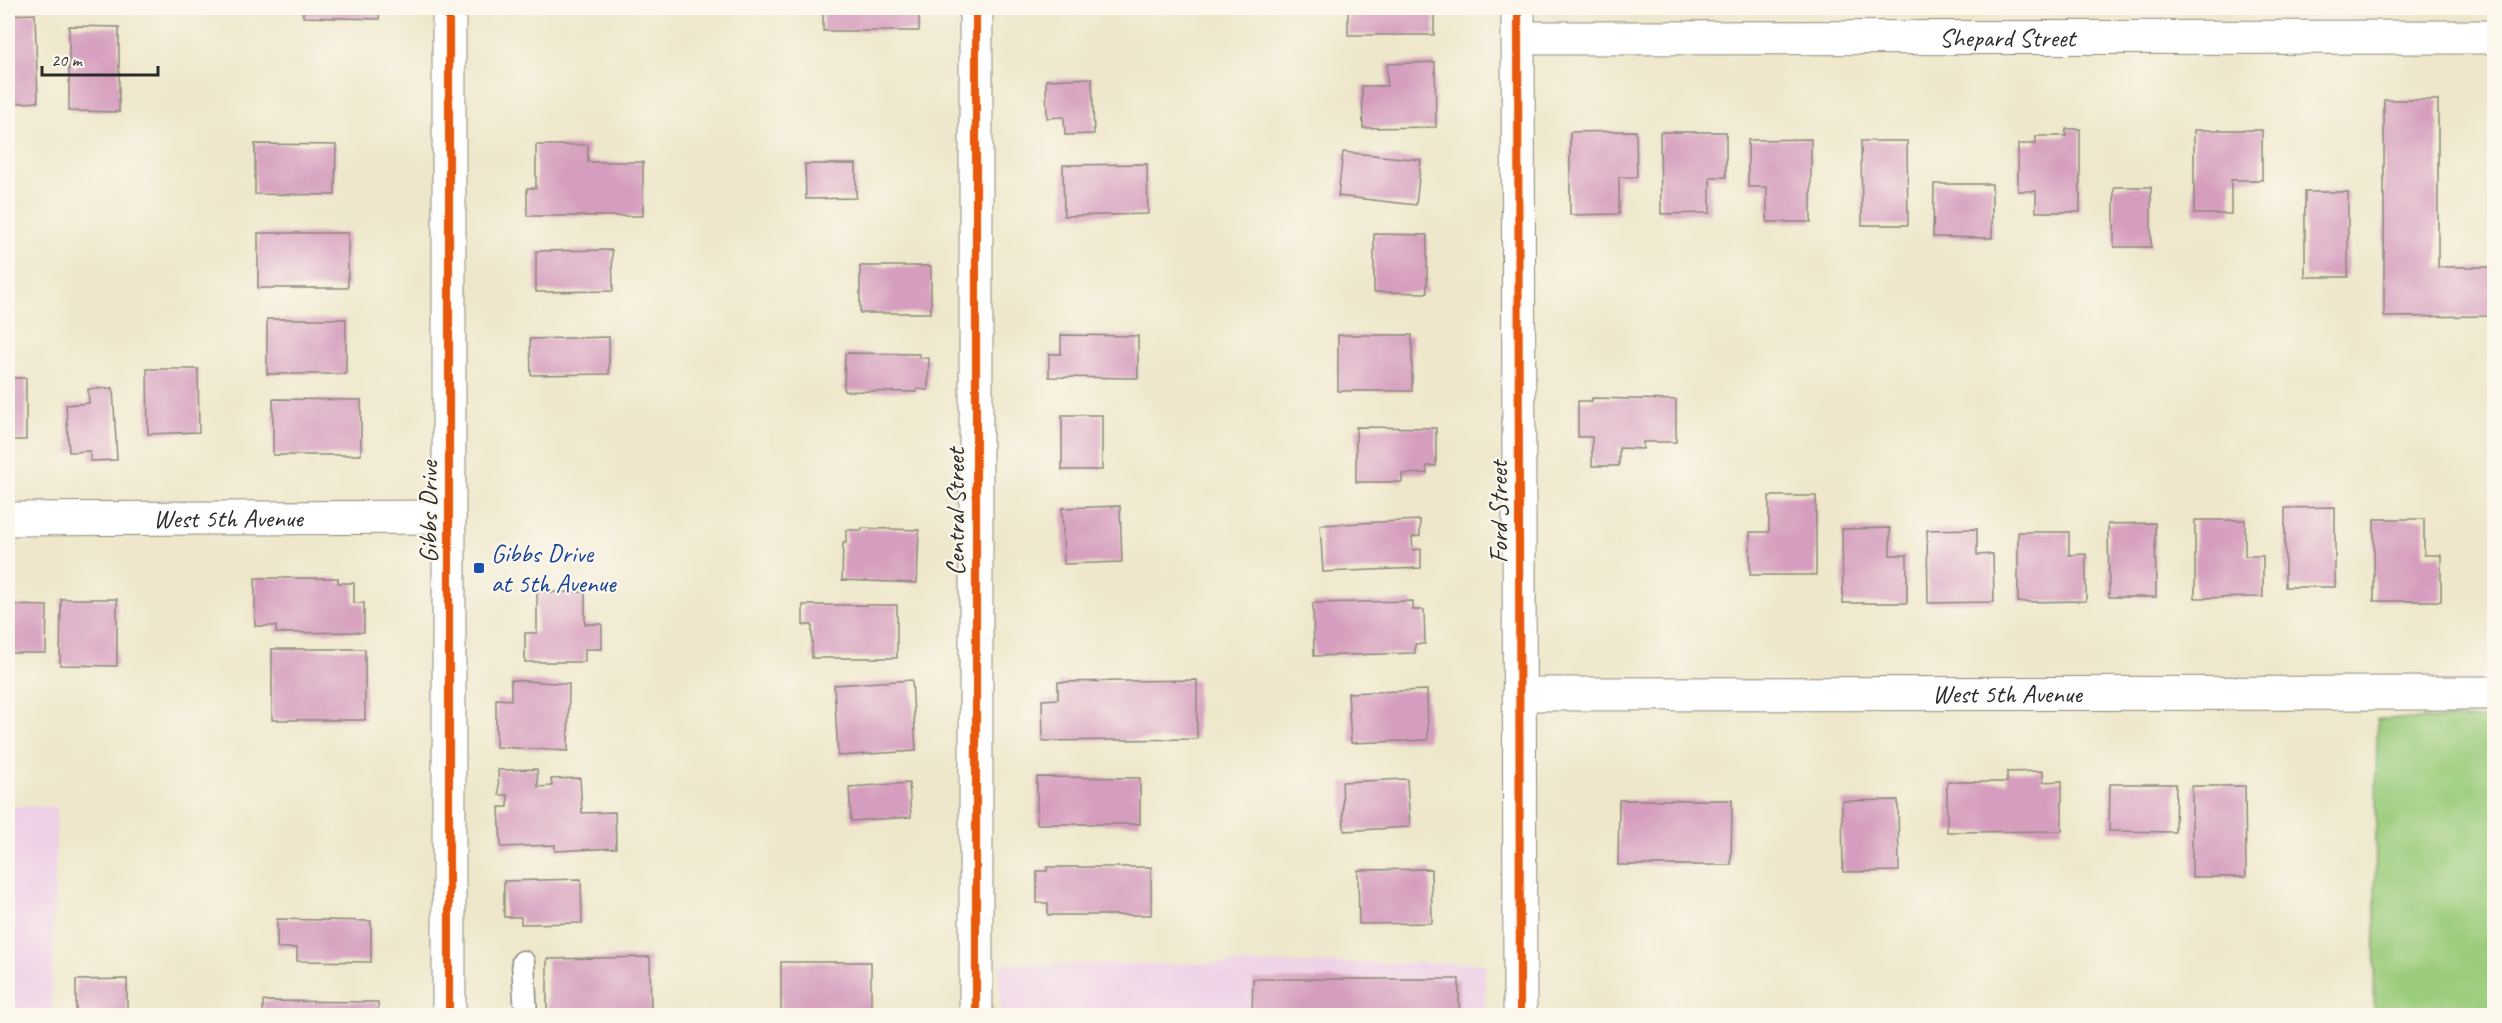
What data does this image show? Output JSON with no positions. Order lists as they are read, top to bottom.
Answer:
{
  "streets": {
    "street": [
      "Shepard Street",
      "Gibbs Drive",
      "Central Street",
      "Ford Street",
      "West 5th Avenue"
    ]
  },
  "crossings": [
    ["Shepard Street", "Ford Street"],
    ["Gibbs Drive", "West 5th Avenue"],
    ["Ford Street", "West 5th Avenue"]
  ],
  "places": {
    "transit": ["Gibbs Drive at 5th Avenue"]
  },
  "scale_bar": "20 m"
}
